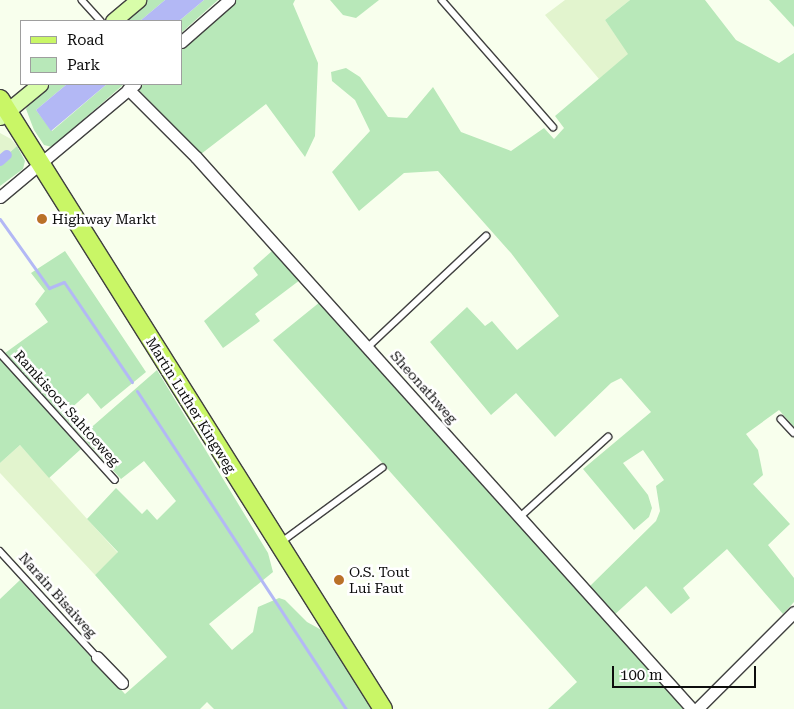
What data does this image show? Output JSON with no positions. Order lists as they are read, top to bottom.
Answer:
{
  "streets": {
    "main road": ["Martin Luther Kingweg"],
    "street": ["Sheonathweg"],
    "lane": ["Ramkisoor Sahtoeweg", "Narain Bisaiweg"]
  },
  "places": ["Highway Markt", "O.S. Tout Lui Faut"],
  "legend": ["Road", "Park"],
  "scale_bar": "100 m"
}
